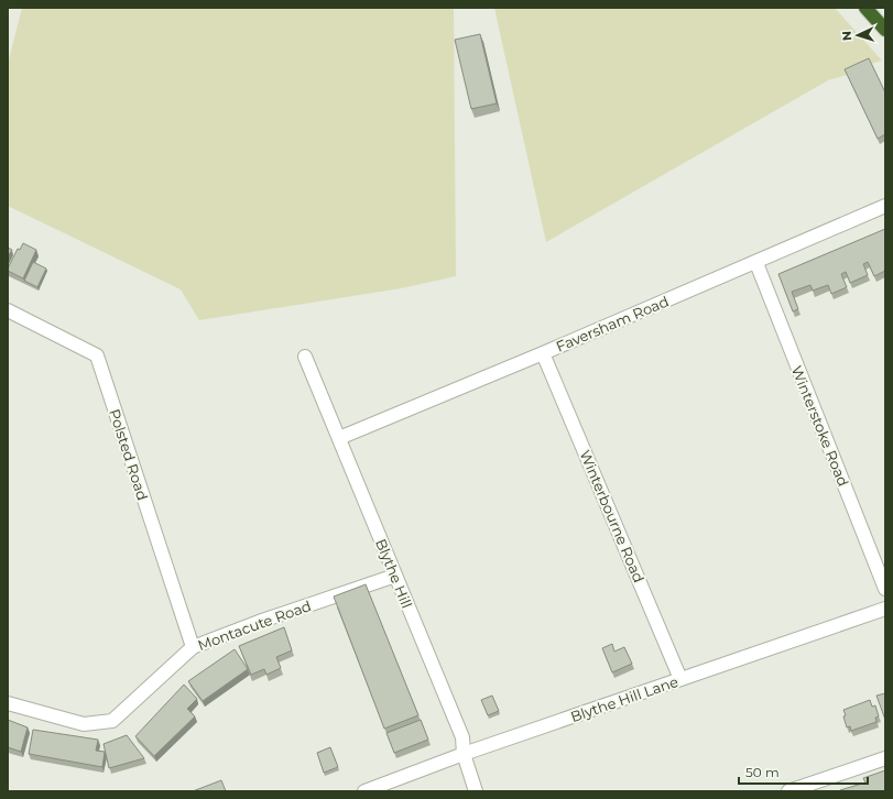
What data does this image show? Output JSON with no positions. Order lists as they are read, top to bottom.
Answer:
{
  "streets": {
    "street": [
      "Faversham Road",
      "Winterstoke Road",
      "Polsted Road",
      "Winterbourne Road",
      "Blythe Hill",
      "Montacute Road",
      "Blythe Hill Lane"
    ]
  },
  "crossings": [
    ["Faversham Road", "Winterstoke Road"],
    ["Faversham Road", "Winterbourne Road"],
    ["Faversham Road", "Blythe Hill"],
    ["Polsted Road", "Montacute Road"],
    ["Winterbourne Road", "Blythe Hill Lane"],
    ["Blythe Hill", "Montacute Road"],
    ["Blythe Hill", "Blythe Hill Lane"]
  ],
  "scale_bar": "50 m",
  "north": "left"
}
